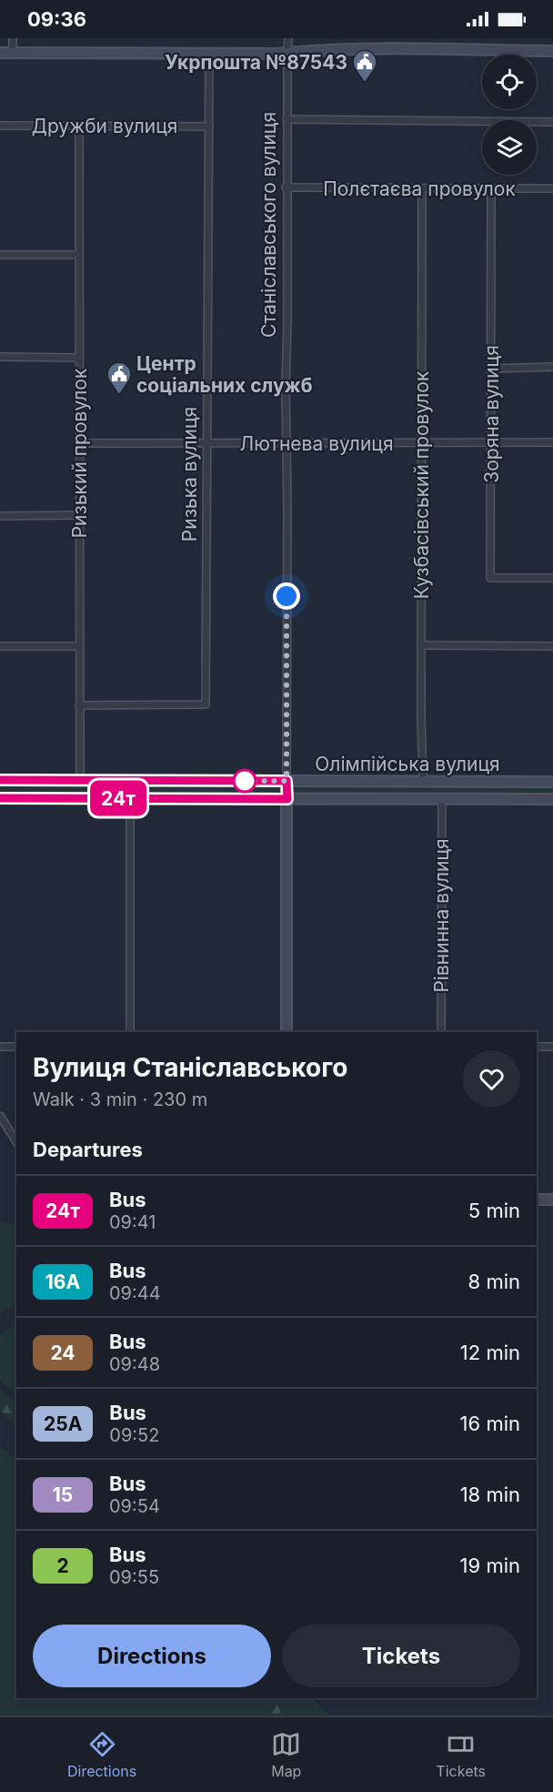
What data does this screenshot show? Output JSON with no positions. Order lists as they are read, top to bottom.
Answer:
{
  "streets": {
    "main road": ["Станіславського вулиця", "Олімпійська вулиця"],
    "street": [
      "Дружби вулиця",
      "Полєтаєва провулок",
      "Зоряна вулиця",
      "Лютнева вулиця",
      "Ризький провулок",
      "Ризька вулиця",
      "Кузбасівський провулок",
      "Рівнинна вулиця"
    ]
  },
  "crossings": [
    ["Дружби вулиця", "Ризький провулок"],
    ["Дружби вулиця", "Ризька вулиця"],
    ["Полєтаєва провулок", "Станіславського вулиця"],
    ["Полєтаєва провулок", "Зоряна вулиця"],
    ["Полєтаєва провулок", "Кузбасівський провулок"],
    ["Станіславського вулиця", "Лютнева вулиця"],
    ["Станіславського вулиця", "Олімпійська вулиця"],
    ["Зоряна вулиця", "Лютнева вулиця"],
    ["Лютнева вулиця", "Ризький провулок"],
    ["Лютнева вулиця", "Ризька вулиця"],
    ["Лютнева вулиця", "Кузбасівський провулок"],
    ["Ризький провулок", "Ризька вулиця"],
    ["Ризький провулок", "Олімпійська вулиця"],
    ["Кузбасівський провулок", "Олімпійська вулиця"],
    ["Олімпійська вулиця", "Рівнинна вулиця"]
  ],
  "places": {
    "public building": ["Укрпошта №87543", "Центр соціальних служб"]
  },
  "lines": ["bus line 24т"],
  "page": {
    "status": "09:36",
    "on_map": "24т",
    "heading": [
      ["Вулиця Станіславського", "Walk · 3 min · 230 m"],
      "Departures"
    ],
    "list": [
      {
        "mark": "24т",
        "name": "Bus",
        "note": "09:41",
        "value": "5 min"
      },
      {
        "mark": "16А",
        "name": "Bus",
        "note": "09:44",
        "value": "8 min"
      },
      {
        "mark": "24",
        "name": "Bus",
        "note": "09:48",
        "value": "12 min"
      },
      {
        "mark": "25А",
        "name": "Bus",
        "note": "09:52",
        "value": "16 min"
      },
      {
        "mark": "15",
        "name": "Bus",
        "note": "09:54",
        "value": "18 min"
      },
      {
        "mark": "2",
        "name": "Bus",
        "note": "09:55",
        "value": "19 min"
      }
    ],
    "buttons": ["Directions", "Tickets"],
    "tabs": ["Directions", "Map", "Tickets"]
  }
}
